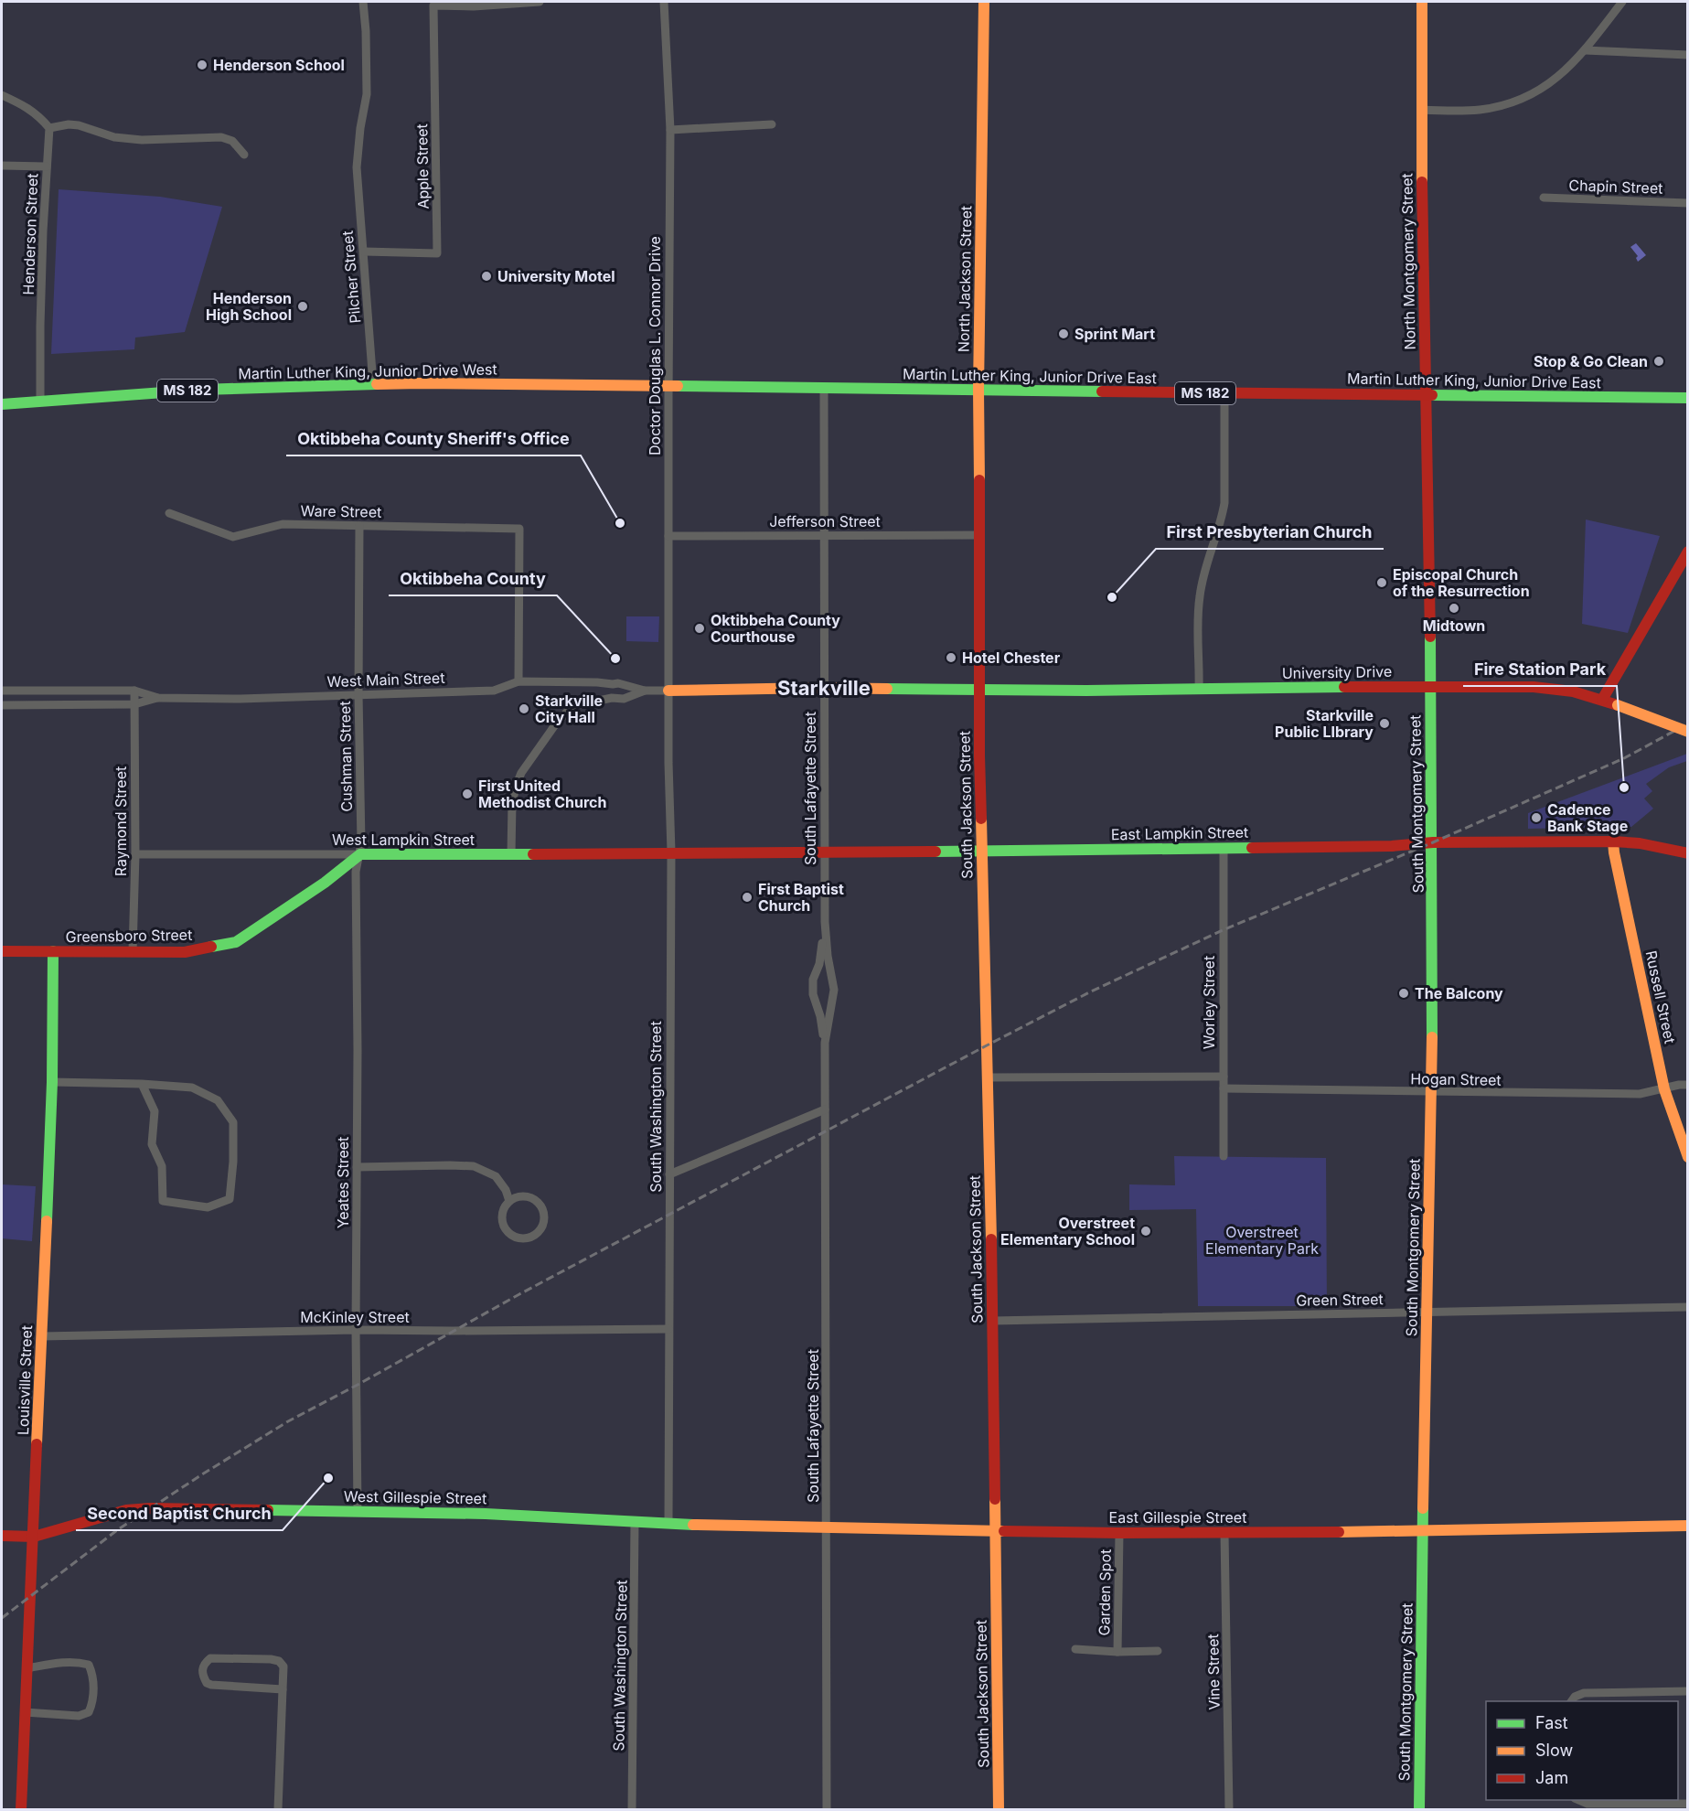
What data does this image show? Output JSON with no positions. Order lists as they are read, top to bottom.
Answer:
{
  "streets": {
    "street": [
      "Apple Street",
      "Chapin Street",
      "Henderson Street",
      "North Montgomery Street",
      "Pilcher Street",
      "North Jackson Street",
      "Doctor Douglas L. Connor Drive",
      "Martin Luther King, Junior Drive West",
      "Martin Luther King, Junior Drive East",
      "MS 182",
      "Ware Street",
      "Jefferson Street",
      "University Drive",
      "West Main Street",
      "Cushman Street",
      "South Lafayette Street",
      "South Montgomery Street",
      "South Jackson Street",
      "Raymond Street",
      "East Lampkin Street",
      "West Lampkin Street",
      "Greensboro Street",
      "Russell Street",
      "Worley Street",
      "Hogan Street",
      "South Washington Street",
      "Yeates Street",
      "Green Street",
      "McKinley Street",
      "Louisville Street",
      "West Gillespie Street",
      "East Gillespie Street",
      "Garden Spot",
      "Vine Street"
    ]
  },
  "crossings": [
    ["Apple Street", "Pilcher Street"],
    ["Henderson Street", "Martin Luther King, Junior Drive West"],
    ["North Montgomery Street", "Martin Luther King, Junior Drive East"],
    ["North Montgomery Street", "University Drive"],
    ["North Montgomery Street", "South Montgomery Street"],
    ["Pilcher Street", "Martin Luther King, Junior Drive West"],
    ["North Jackson Street", "Martin Luther King, Junior Drive East"],
    ["North Jackson Street", "Jefferson Street"],
    ["North Jackson Street", "University Drive"],
    ["North Jackson Street", "South Jackson Street"],
    ["Doctor Douglas L. Connor Drive", "Martin Luther King, Junior Drive West"],
    ["Doctor Douglas L. Connor Drive", "Martin Luther King, Junior Drive East"],
    ["Doctor Douglas L. Connor Drive", "Jefferson Street"],
    ["Doctor Douglas L. Connor Drive", "University Drive"],
    ["Doctor Douglas L. Connor Drive", "West Main Street"],
    ["Doctor Douglas L. Connor Drive", "South Washington Street"],
    ["Martin Luther King, Junior Drive West", "Martin Luther King, Junior Drive East"],
    ["Martin Luther King, Junior Drive East", "South Lafayette Street"],
    ["Ware Street", "West Main Street"],
    ["Ware Street", "Cushman Street"],
    ["Jefferson Street", "South Lafayette Street"],
    ["University Drive", "West Main Street"],
    ["University Drive", "South Lafayette Street"],
    ["University Drive", "South Montgomery Street"],
    ["University Drive", "South Jackson Street"],
    ["University Drive", "South Washington Street"],
    ["West Main Street", "Cushman Street"],
    ["West Main Street", "Raymond Street"],
    ["West Main Street", "South Washington Street"],
    ["Cushman Street", "West Lampkin Street"],
    ["Cushman Street", "Greensboro Street"],
    ["Cushman Street", "Yeates Street"],
    ["South Lafayette Street", "East Lampkin Street"],
    ["South Lafayette Street", "East Gillespie Street"],
    ["South Montgomery Street", "East Lampkin Street"],
    ["South Montgomery Street", "Hogan Street"],
    ["South Montgomery Street", "Green Street"],
    ["South Montgomery Street", "East Gillespie Street"],
    ["South Jackson Street", "East Lampkin Street"],
    ["South Jackson Street", "Green Street"],
    ["South Jackson Street", "East Gillespie Street"],
    ["Raymond Street", "West Lampkin Street"],
    ["Raymond Street", "Greensboro Street"],
    ["East Lampkin Street", "West Lampkin Street"],
    ["East Lampkin Street", "Russell Street"],
    ["East Lampkin Street", "Worley Street"],
    ["East Lampkin Street", "South Washington Street"],
    ["West Lampkin Street", "Greensboro Street"],
    ["West Lampkin Street", "South Washington Street"],
    ["West Lampkin Street", "Yeates Street"],
    ["Greensboro Street", "Yeates Street"],
    ["Greensboro Street", "Louisville Street"],
    ["Russell Street", "Hogan Street"],
    ["Worley Street", "Hogan Street"],
    ["South Washington Street", "McKinley Street"],
    ["South Washington Street", "West Gillespie Street"],
    ["South Washington Street", "East Gillespie Street"],
    ["Yeates Street", "McKinley Street"],
    ["Yeates Street", "West Gillespie Street"],
    ["McKinley Street", "Louisville Street"],
    ["Louisville Street", "West Gillespie Street"],
    ["West Gillespie Street", "East Gillespie Street"],
    ["East Gillespie Street", "Garden Spot"],
    ["East Gillespie Street", "Vine Street"]
  ],
  "districts": ["Starkville"],
  "parks": ["Overstreet Elementary Park"],
  "places": [
    "Henderson School",
    "University Motel",
    "Henderson High School",
    "Sprint Mart",
    "Stop & Go Clean",
    "Oktibbeha County Sheriff's Office",
    "Episcopal Church of the Resurrection",
    "First Presbyterian Church",
    "Midtown",
    "Oktibbeha County Courthouse",
    "Hotel Chester",
    "Oktibbeha County",
    "Starkville City Hall",
    "Starkville Public LIbrary",
    "Fire Station Park",
    "First United Methodist Church",
    "Cadence Bank Stage",
    "First Baptist Church",
    "The Balcony",
    "Overstreet Elementary School",
    "Second Baptist Church"
  ],
  "legend": ["Fast", "Slow", "Jam"]
}
